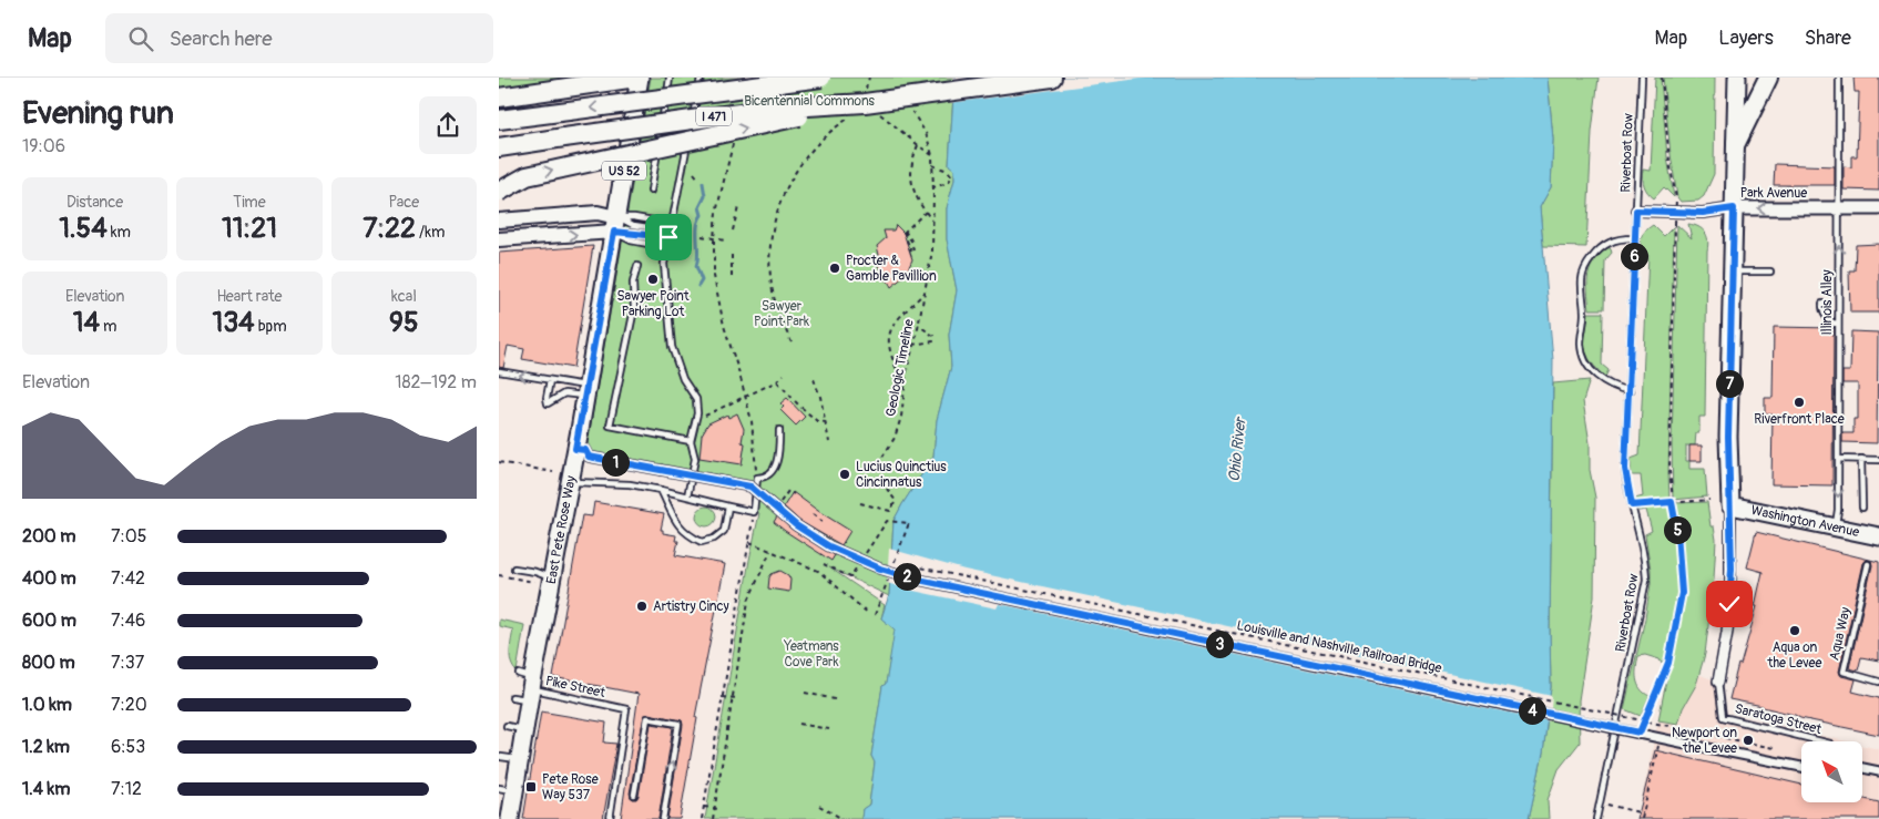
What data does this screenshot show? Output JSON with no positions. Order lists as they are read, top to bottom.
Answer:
{
  "streets": {
    "highway": ["I 471"],
    "main road": ["US 52", "Washington Avenue", "East Pete Rose Way"],
    "street": ["Park Avenue"],
    "lane": [
      "Riverboat Row",
      "Illinois Alley",
      "Aqua Way",
      "Pike Street",
      "Saratoga Street"
    ],
    "path": ["Geologic Timeline", "Louisville and Nashville Railroad Bridge"]
  },
  "crossings": [
    ["Riverboat Row", "Park Avenue"],
    ["Park Avenue", "Illinois Alley"],
    ["Illinois Alley", "Washington Avenue"],
    ["East Pete Rose Way", "Pike Street"]
  ],
  "one_way": ["Park Avenue"],
  "water": ["Ohio River"],
  "parks": ["Bicentennial Commons", "Sawyer Point Park", "Yeatmans Cove Park"],
  "places": {
    "other": [
      "Procter & Gamble Pavillion",
      "Sawyer Point Parking Lot",
      "Riverfront Place",
      "Lucius Quinctius Cincinnatus",
      "Artistry Cincy",
      "Aqua on the Levee",
      "Newport on the Levee"
    ],
    "transit": ["Pete Rose Way 537"]
  },
  "north": "top left",
  "page": {
    "header": "Map",
    "search": "Search here",
    "nav": ["Map", "Layers", "Share"],
    "heading": ["Evening run", "19:06"],
    "stats": [
      ["Distance", "1.54 km"],
      ["Time", "11:21"],
      ["Pace", "7:22 /km"],
      ["Elevation", "14 m"],
      ["Heart rate", "134 bpm"],
      ["kcal", "95"]
    ],
    "pins": [
      "6",
      "7",
      "1",
      "5",
      "2",
      "3",
      "4"
    ],
    "chart": ["Elevation", "182–192 m"],
    "list": [
      {
        "name": "200 m",
        "note": "7:05"
      },
      {
        "name": "400 m",
        "note": "7:42"
      },
      {
        "name": "600 m",
        "note": "7:46"
      },
      {
        "name": "800 m",
        "note": "7:37"
      },
      {
        "name": "1.0 km",
        "note": "7:20"
      },
      {
        "name": "1.2 km",
        "note": "6:53"
      },
      {
        "name": "1.4 km",
        "note": "7:12"
      }
    ]
  }
}
